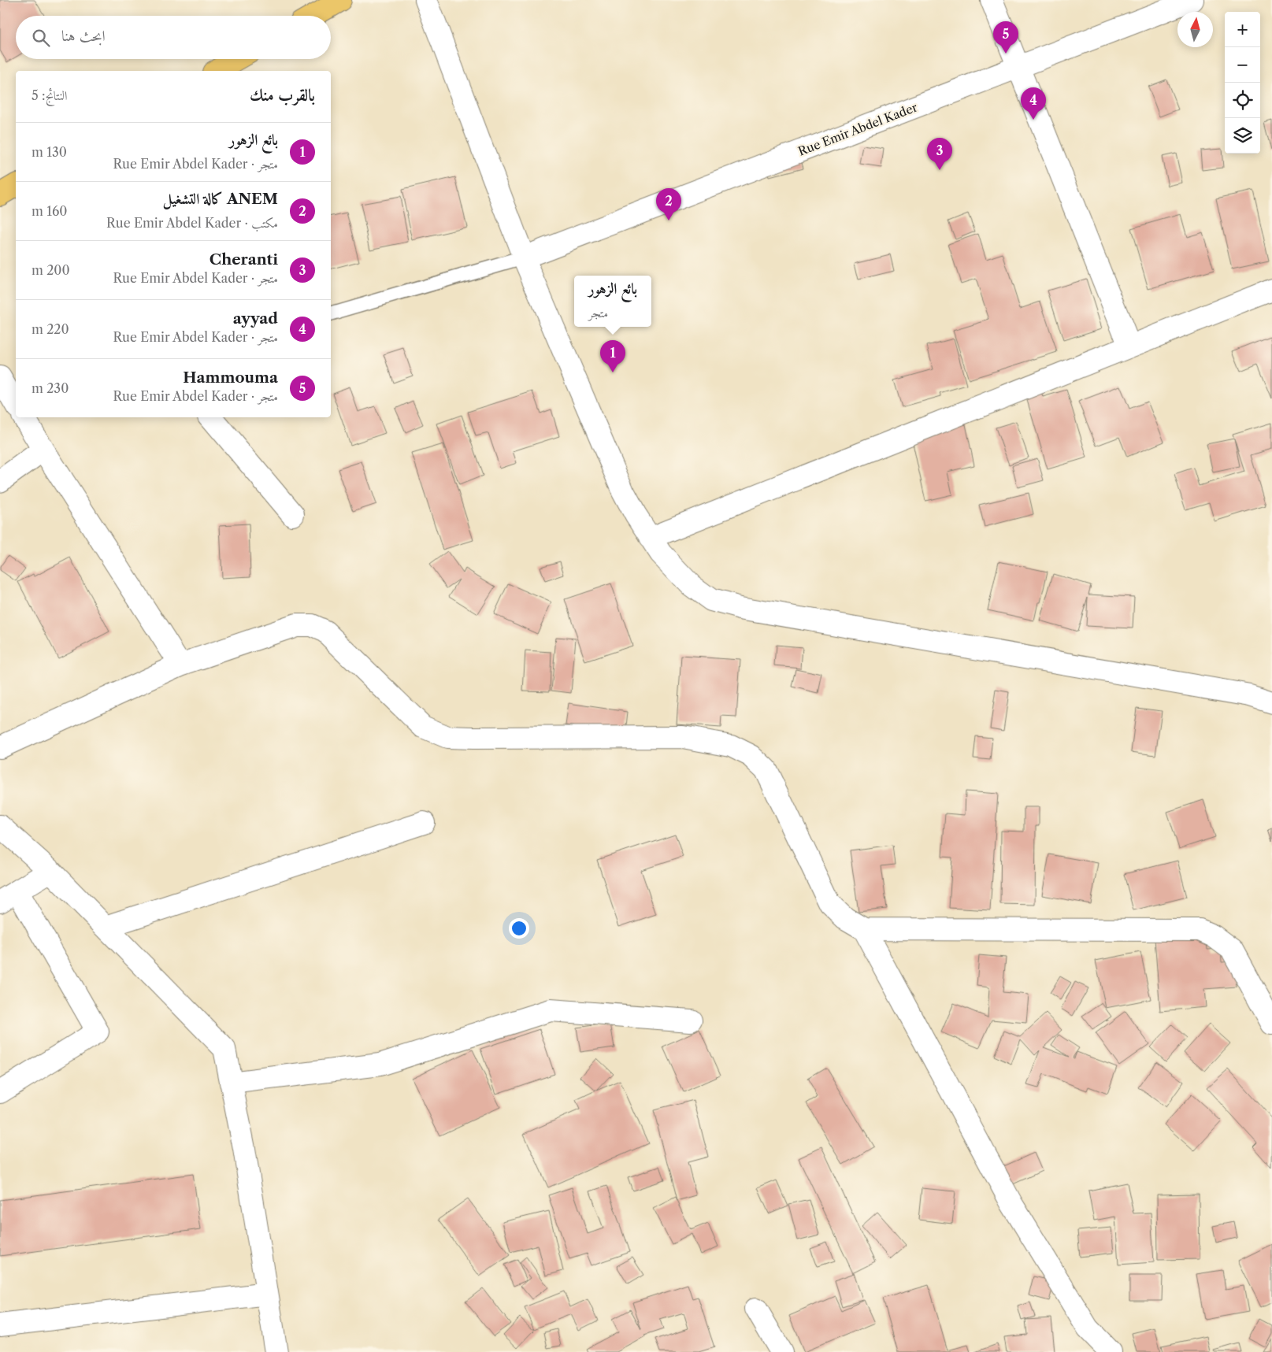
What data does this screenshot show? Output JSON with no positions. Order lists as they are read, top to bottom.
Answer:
{
  "streets": {
    "street": ["Rue Emir Abdel Kader"]
  },
  "north": "top",
  "page": {
    "map_buttons": ["+", "−"],
    "search": "ابحث هنا",
    "pins": [
      "5",
      "4",
      "3",
      "2",
      "1"
    ],
    "heading": ["بالقرب منك", "النتائج: 5"],
    "list": [
      {
        "mark": "1",
        "name": "بائع الزهور",
        "note": "متجر · Rue Emir Abdel Kader",
        "value": "130 m"
      },
      {
        "mark": "2",
        "name": "ANEM كالة التشغيل",
        "note": "مكتب · Rue Emir Abdel Kader",
        "value": "160 m"
      },
      {
        "mark": "3",
        "name": "Cheranti",
        "note": "متجر · Rue Emir Abdel Kader",
        "value": "200 m"
      },
      {
        "mark": "4",
        "name": "ayyad",
        "note": "متجر · Rue Emir Abdel Kader",
        "value": "220 m"
      },
      {
        "mark": "5",
        "name": "Hammouma",
        "note": "متجر · Rue Emir Abdel Kader",
        "value": "230 m"
      }
    ],
    "popup": ["بائع الزهور", "متجر"]
  }
}
